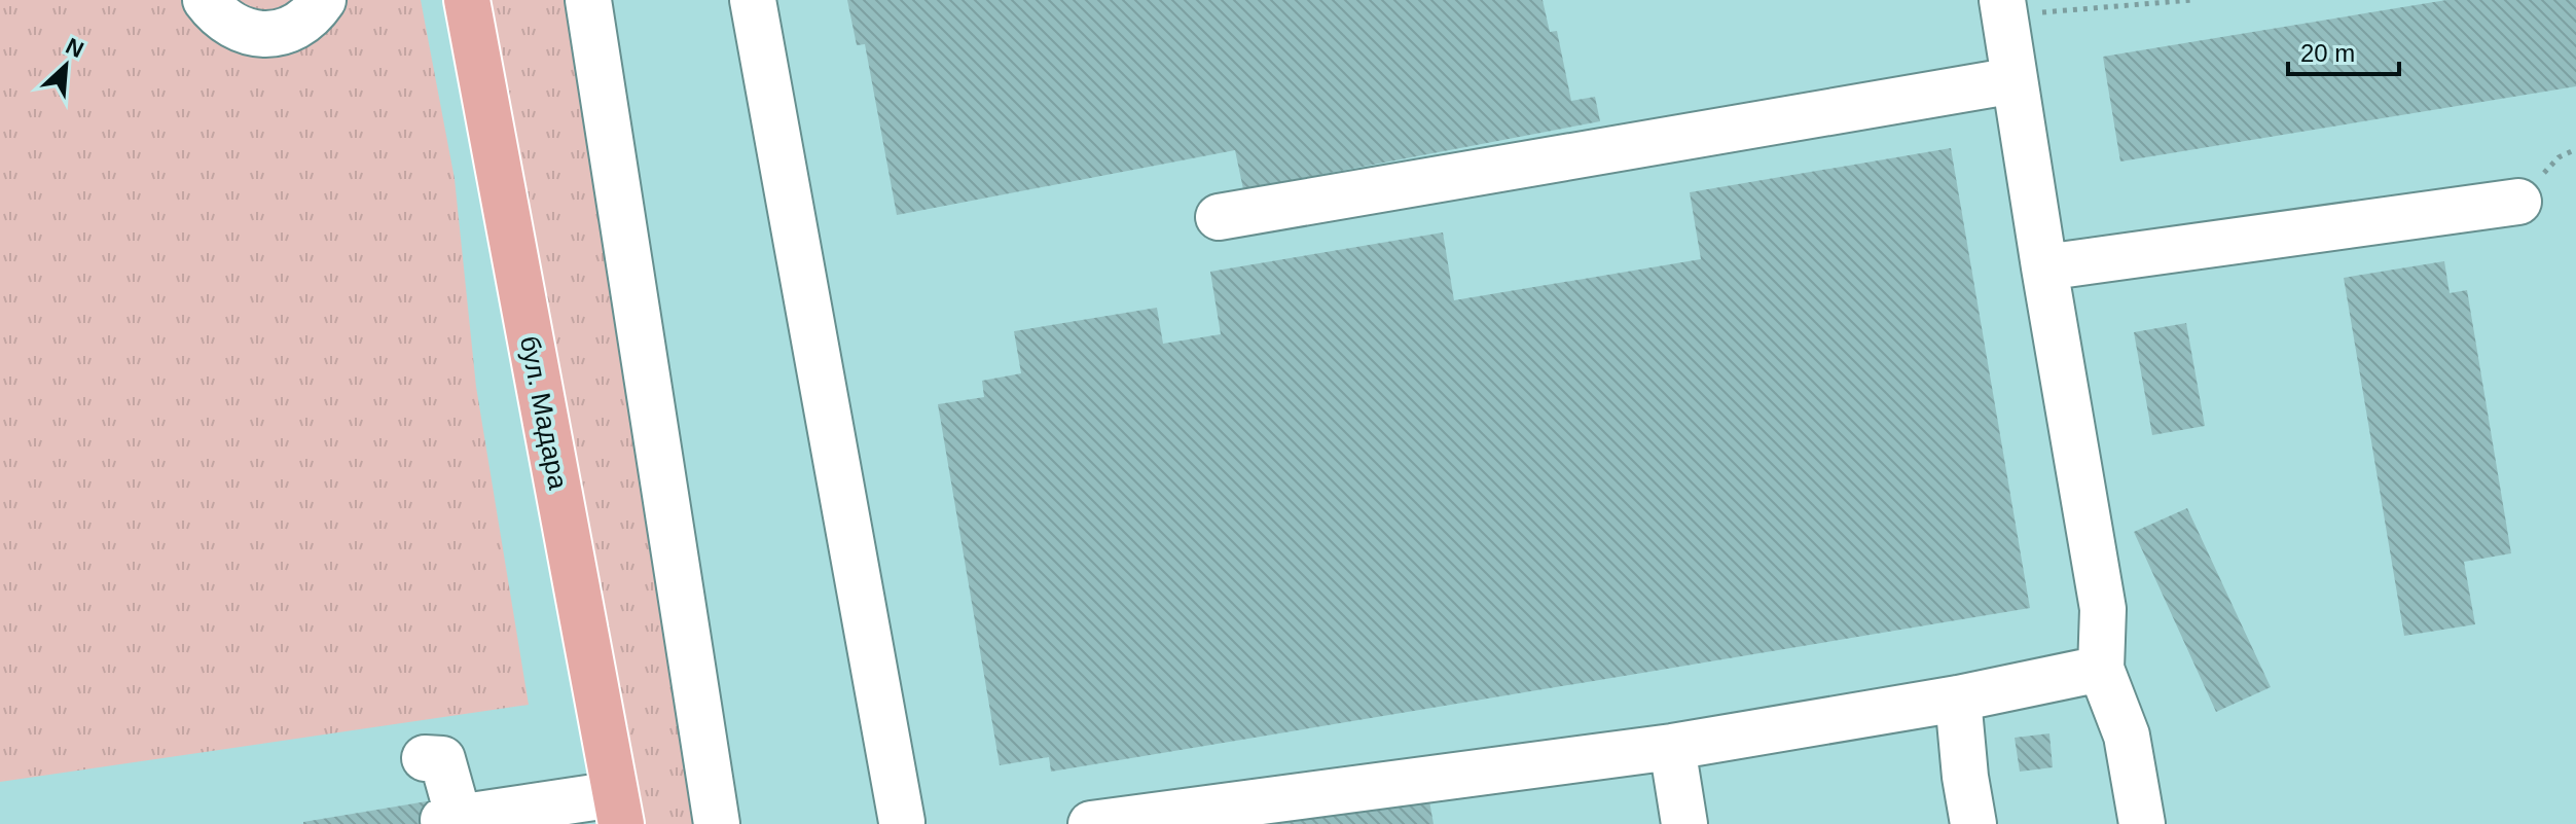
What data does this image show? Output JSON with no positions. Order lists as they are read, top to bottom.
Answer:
{
  "streets": {
    "main road": ["бул. Мадара"]
  },
  "scale_bar": "20 m",
  "north": "top right"
}
